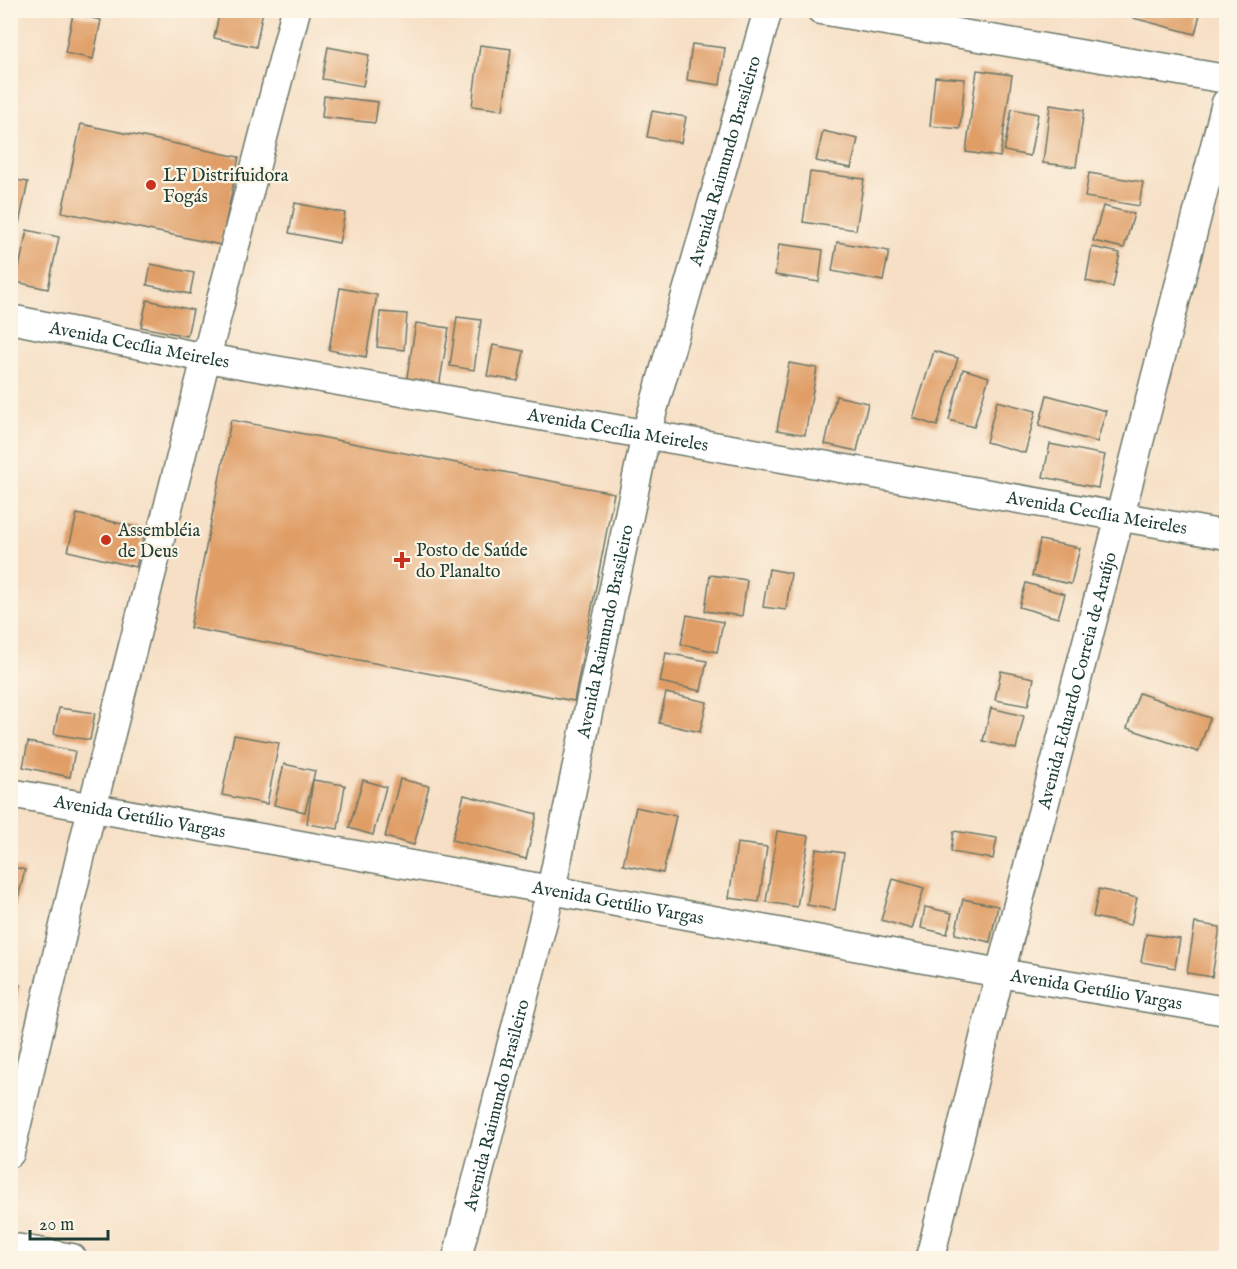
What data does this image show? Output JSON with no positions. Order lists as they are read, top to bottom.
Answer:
{
  "streets": {
    "street": [
      "Avenida Raimundo Brasileiro",
      "Avenida Cecília Meireles",
      "Avenida Eduardo Correia de Araújo",
      "Avenida Getúlio Vargas"
    ]
  },
  "crossings": [
    ["Avenida Raimundo Brasileiro", "Avenida Cecília Meireles"],
    ["Avenida Raimundo Brasileiro", "Avenida Getúlio Vargas"],
    ["Avenida Cecília Meireles", "Avenida Eduardo Correia de Araújo"],
    ["Avenida Eduardo Correia de Araújo", "Avenida Getúlio Vargas"]
  ],
  "places": {
    "other": ["LF Distrifuidora Fogás", "Assembléia de Deus"],
    "health": ["Posto de Saúde do Planalto"]
  },
  "scale_bar": "20 m"
}
